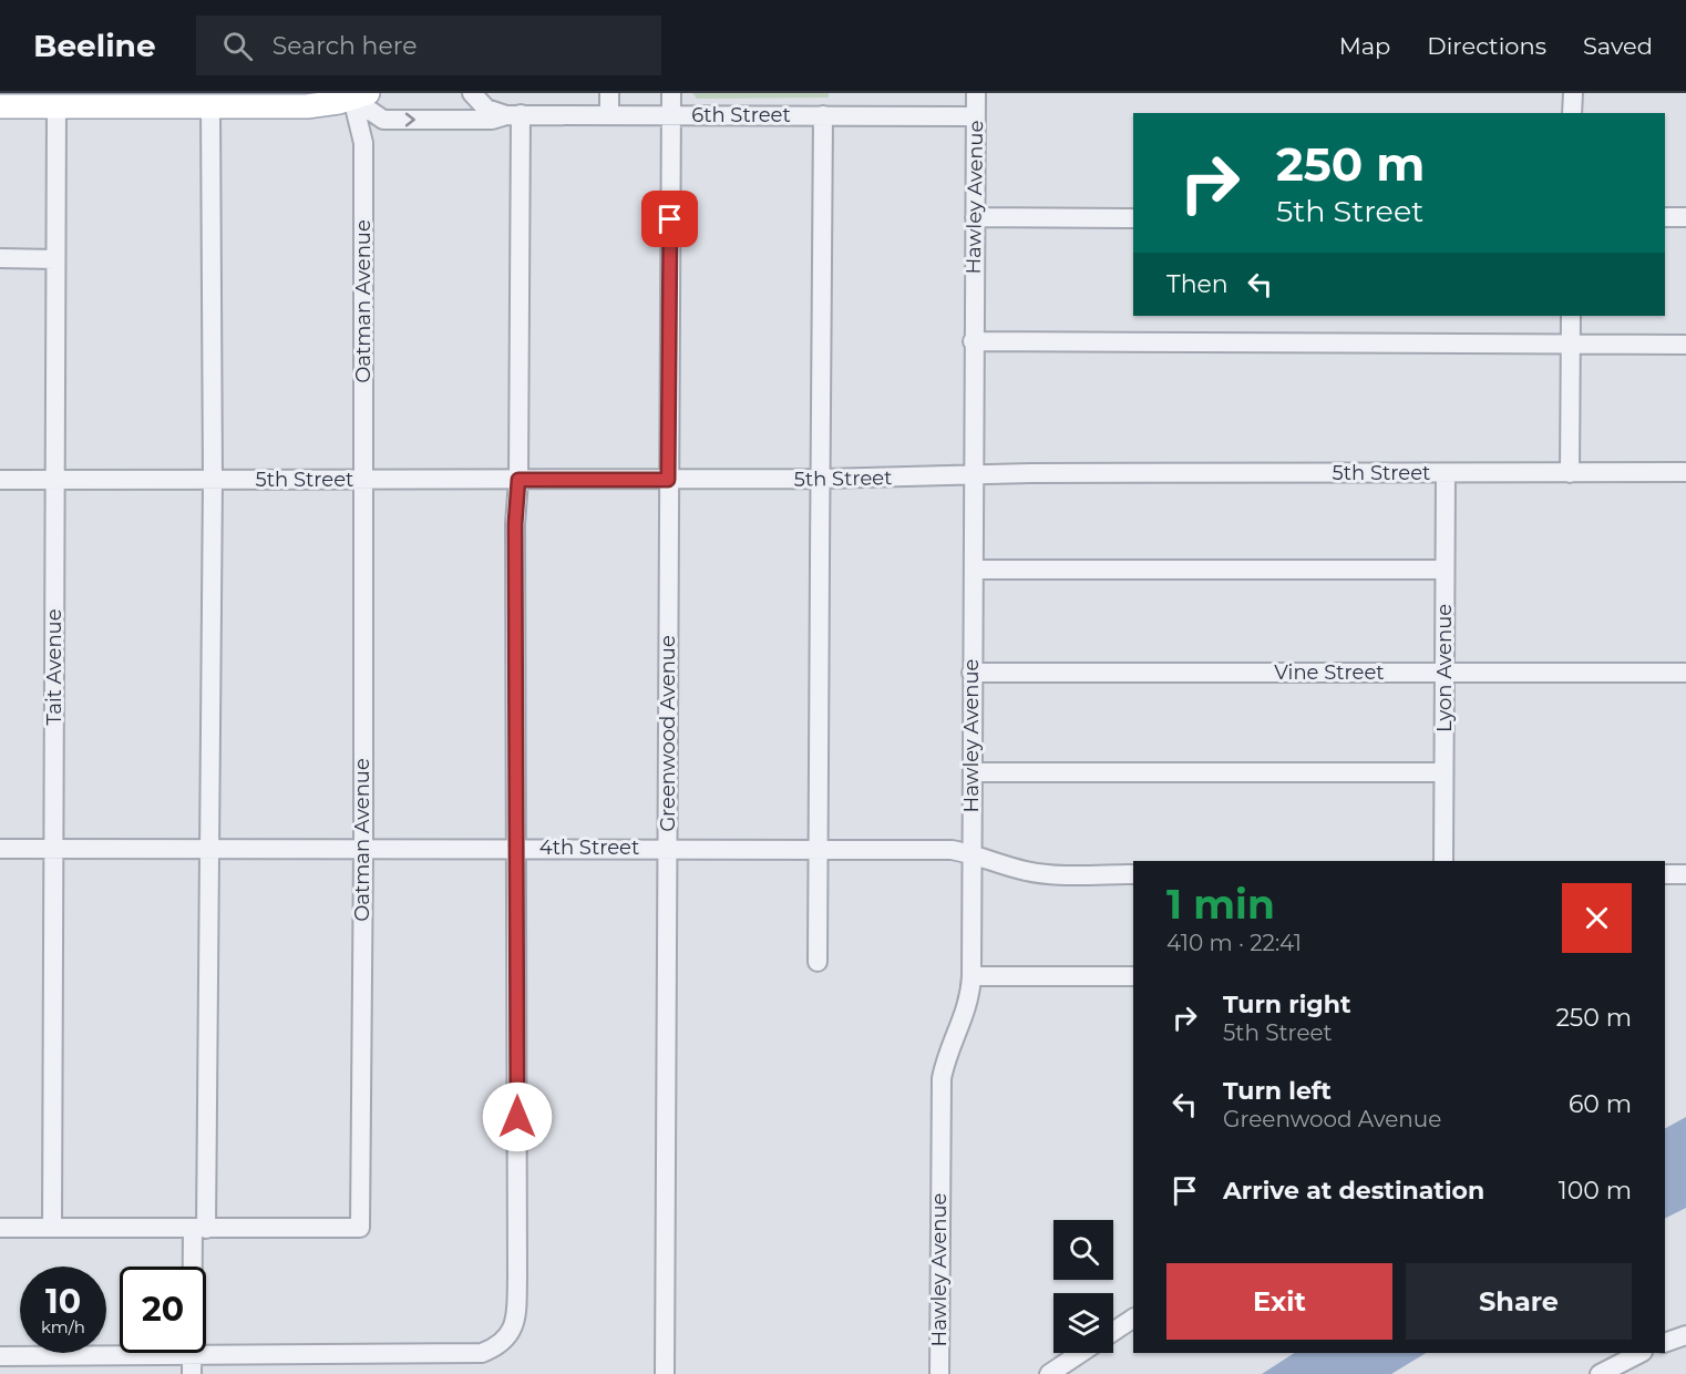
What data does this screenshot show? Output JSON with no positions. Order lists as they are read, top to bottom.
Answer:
{
  "streets": {
    "street": [
      "6th Street",
      "Hawley Avenue",
      "Oatman Avenue",
      "5th Street",
      "Tait Avenue",
      "Lyon Avenue",
      "Vine Street",
      "Greenwood Avenue",
      "4th Street"
    ]
  },
  "crossings": [
    ["6th Street", "Hawley Avenue"],
    ["6th Street", "Oatman Avenue"],
    ["6th Street", "Greenwood Avenue"],
    ["Hawley Avenue", "5th Street"],
    ["Hawley Avenue", "Vine Street"],
    ["Hawley Avenue", "4th Street"],
    ["Oatman Avenue", "5th Street"],
    ["Oatman Avenue", "Tait Avenue"],
    ["Oatman Avenue", "4th Street"],
    ["5th Street", "Tait Avenue"],
    ["5th Street", "Lyon Avenue"],
    ["5th Street", "Greenwood Avenue"],
    ["Tait Avenue", "4th Street"],
    ["Lyon Avenue", "Vine Street"],
    ["Greenwood Avenue", "4th Street"]
  ],
  "page": {
    "header": "Beeline",
    "search": "Search here",
    "nav": ["Map", "Directions", "Saved"],
    "turn": ["250 m", "5th Street"],
    "then": "Then",
    "heading": ["1 min", "410 m · 22:41"],
    "list": [
      {
        "name": "Turn right",
        "note": "5th Street",
        "value": "250 m"
      },
      {
        "name": "Turn left",
        "note": "Greenwood Avenue",
        "value": "60 m"
      },
      {
        "name": "Arrive at destination",
        "value": "100 m"
      }
    ],
    "buttons": ["Exit", "Share"],
    "speed": "10 km/h",
    "limit": "20"
  }
}
